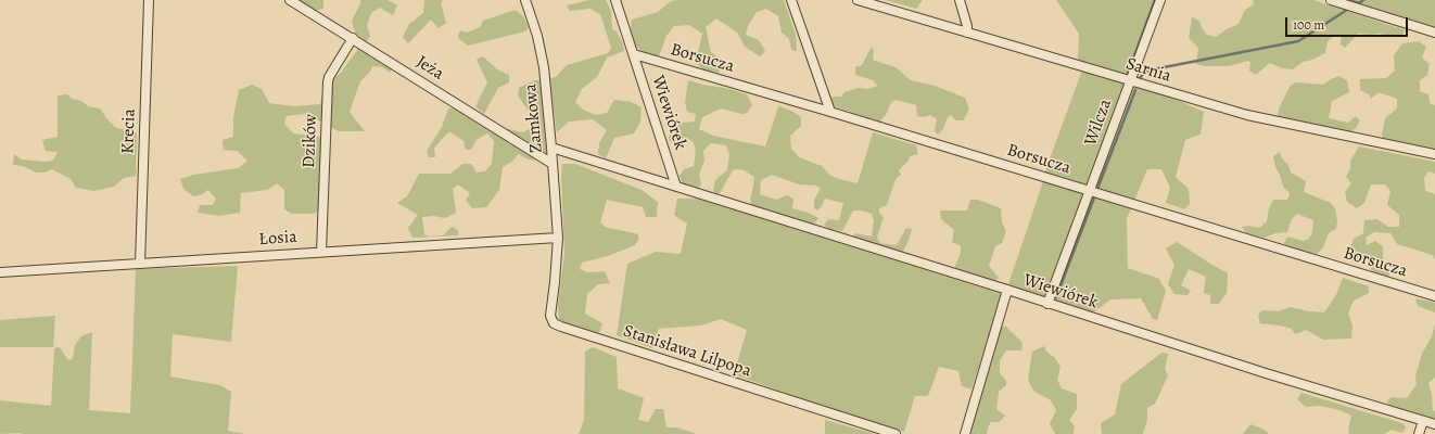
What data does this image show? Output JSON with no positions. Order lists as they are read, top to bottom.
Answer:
{
  "streets": {
    "street": [
      "Borsucza",
      "Jeża",
      "Sarnia",
      "Wiewiórek",
      "Zamkowa",
      "Wilcza",
      "Krecia",
      "Dzików",
      "Łosia",
      "Stanisława Lilpopa"
    ]
  },
  "crossings": [
    ["Borsucza", "Wiewiórek"],
    ["Borsucza", "Wilcza"],
    ["Jeża", "Zamkowa"],
    ["Jeża", "Dzików"],
    ["Sarnia", "Wilcza"],
    ["Wiewiórek", "Zamkowa"],
    ["Wiewiórek", "Wilcza"],
    ["Zamkowa", "Łosia"],
    ["Zamkowa", "Stanisława Lilpopa"],
    ["Krecia", "Łosia"],
    ["Dzików", "Łosia"],
    ["Łosia", "Stanisława Lilpopa"]
  ],
  "scale_bar": "100 m"
}
